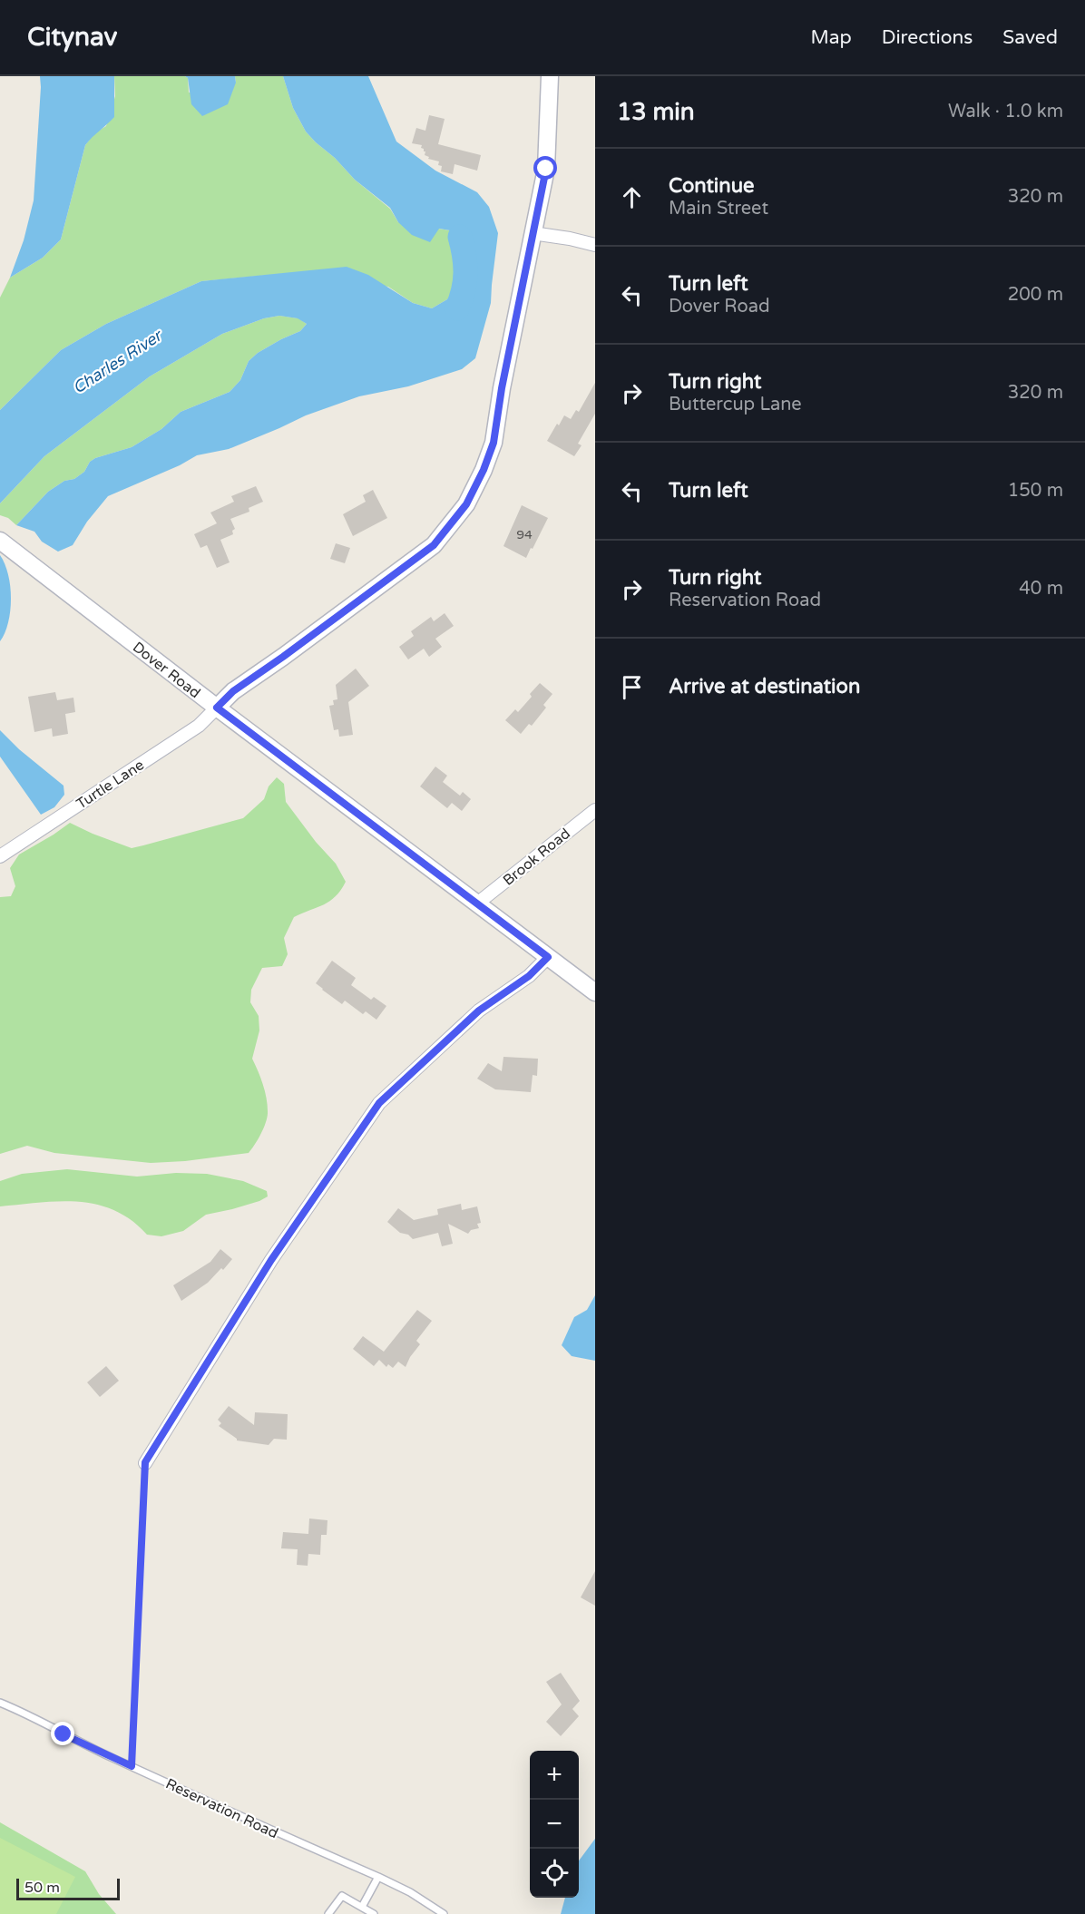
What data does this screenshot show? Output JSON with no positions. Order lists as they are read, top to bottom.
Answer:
{
  "streets": {
    "street": ["Dover Road", "Turtle Lane", "Brook Road"],
    "lane": ["Reservation Road"]
  },
  "crossings": [
    ["Dover Road", "Turtle Lane"],
    ["Dover Road", "Brook Road"]
  ],
  "water": ["Charles River"],
  "house_numbers": ["94"],
  "scale_bar": "50 m",
  "page": {
    "header": "Citynav",
    "nav": ["Map", "Directions", "Saved"],
    "heading": ["13 min", "Walk · 1.0 km"],
    "list": [
      ["Continue", "Main Street", "320 m"],
      ["Turn left", "Dover Road", "200 m"],
      ["Turn right", "Buttercup Lane", "320 m"],
      ["Turn left", "150 m"],
      ["Turn right", "Reservation Road", "40 m"],
      "Arrive at destination"
    ],
    "map_buttons": ["+", "−"],
    "scale": "50 m"
  }
}
